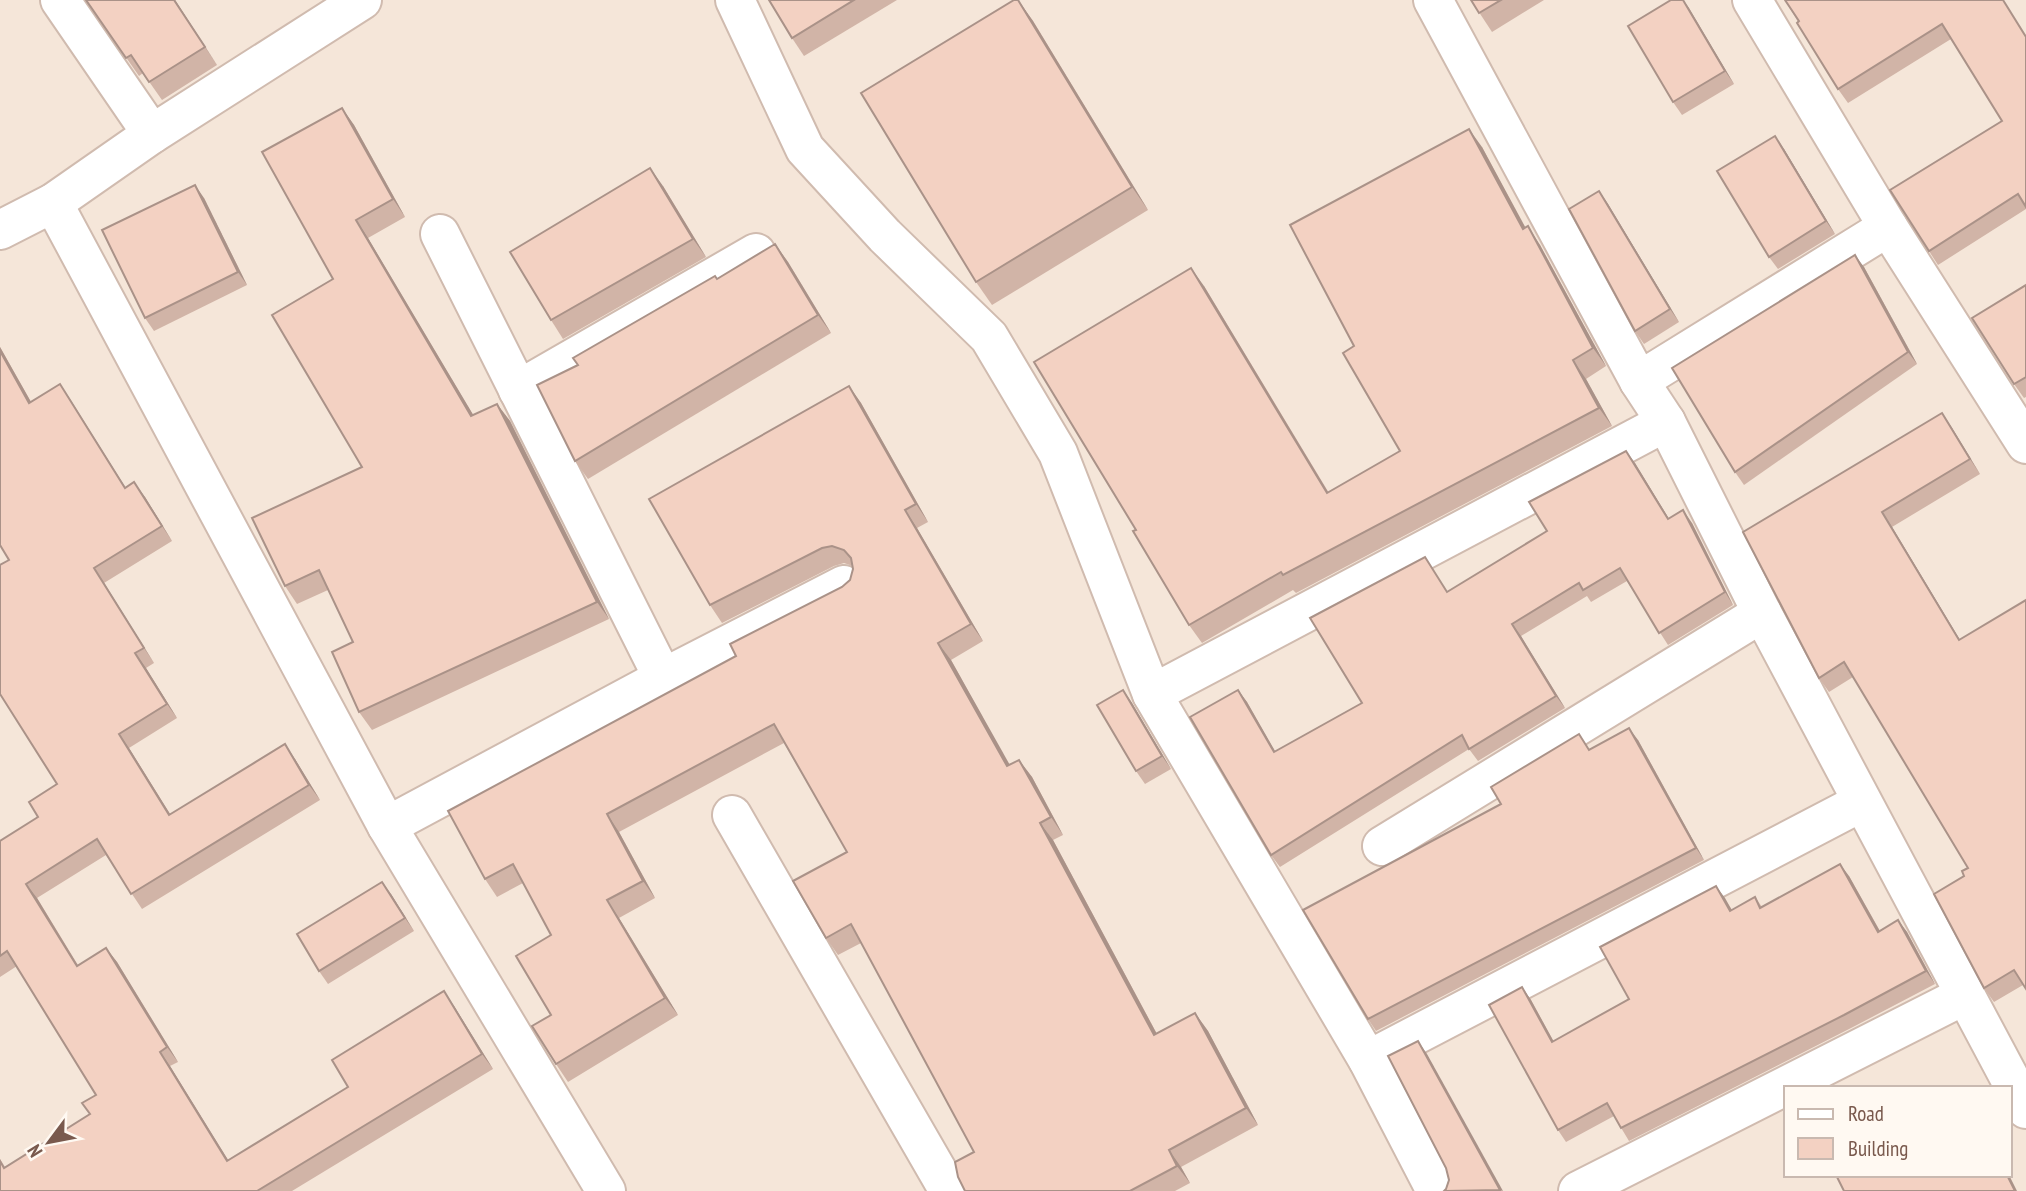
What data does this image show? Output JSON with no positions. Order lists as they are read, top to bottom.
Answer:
{
  "legend": ["Road", "Building"],
  "north": "bottom left"
}
